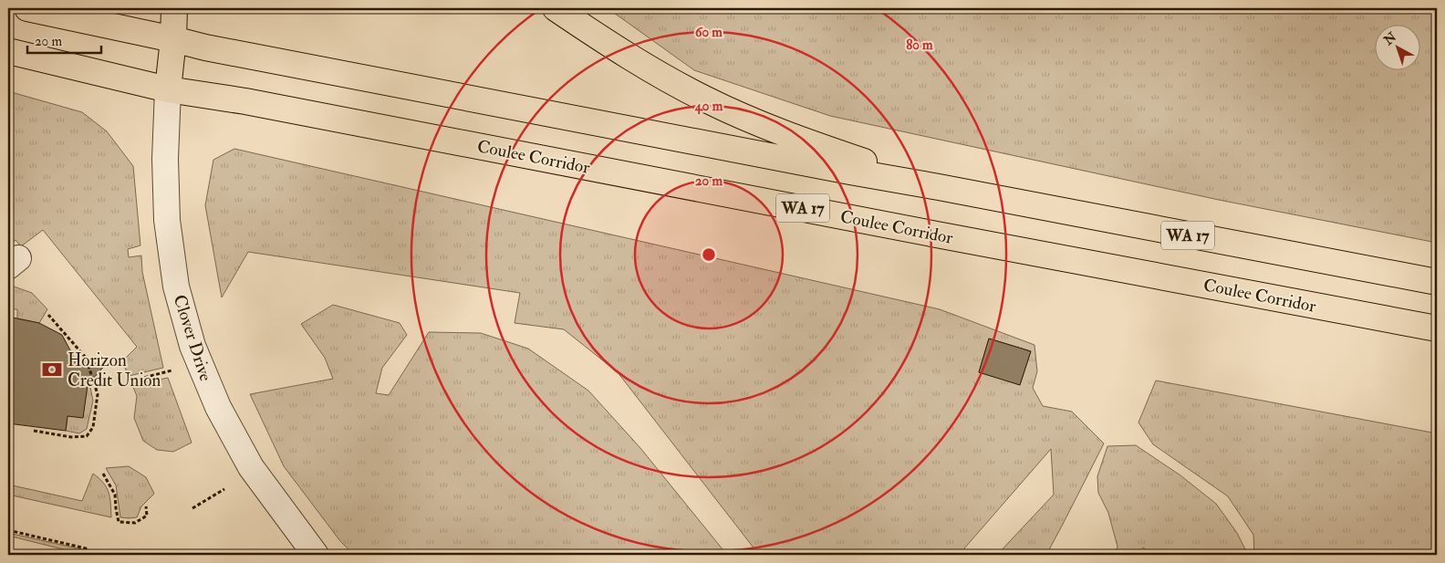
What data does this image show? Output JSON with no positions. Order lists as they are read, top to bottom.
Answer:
{
  "streets": {
    "main road": ["Coulee Corridor", "WA 17"],
    "street": ["Clover Drive"]
  },
  "crossings": [
    ["Coulee Corridor", "Clover Drive"]
  ],
  "places": {
    "bank": ["Horizon Credit Union"]
  },
  "scale_bar": "20 m",
  "north": "top left",
  "rings": [
    "60 m",
    "80 m",
    "40 m",
    "20 m"
  ]
}
